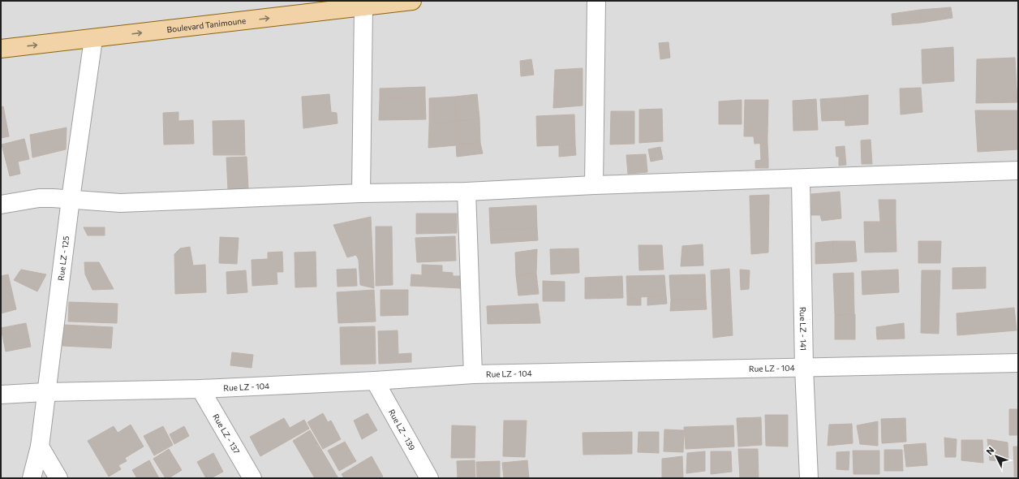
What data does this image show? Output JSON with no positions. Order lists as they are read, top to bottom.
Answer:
{
  "streets": {
    "main road": ["Boulevard Tanimoune"],
    "street": [
      "Rue LZ - 125",
      "Rue LZ - 141",
      "Rue LZ - 104",
      "Rue LZ - 139",
      "Rue LZ - 137"
    ]
  },
  "crossings": [
    ["Boulevard Tanimoune", "Rue LZ - 125"],
    ["Rue LZ - 125", "Rue LZ - 104"],
    ["Rue LZ - 141", "Rue LZ - 104"],
    ["Rue LZ - 104", "Rue LZ - 139"],
    ["Rue LZ - 104", "Rue LZ - 137"]
  ],
  "one_way": ["Boulevard Tanimoune"],
  "north": "top left"
}
